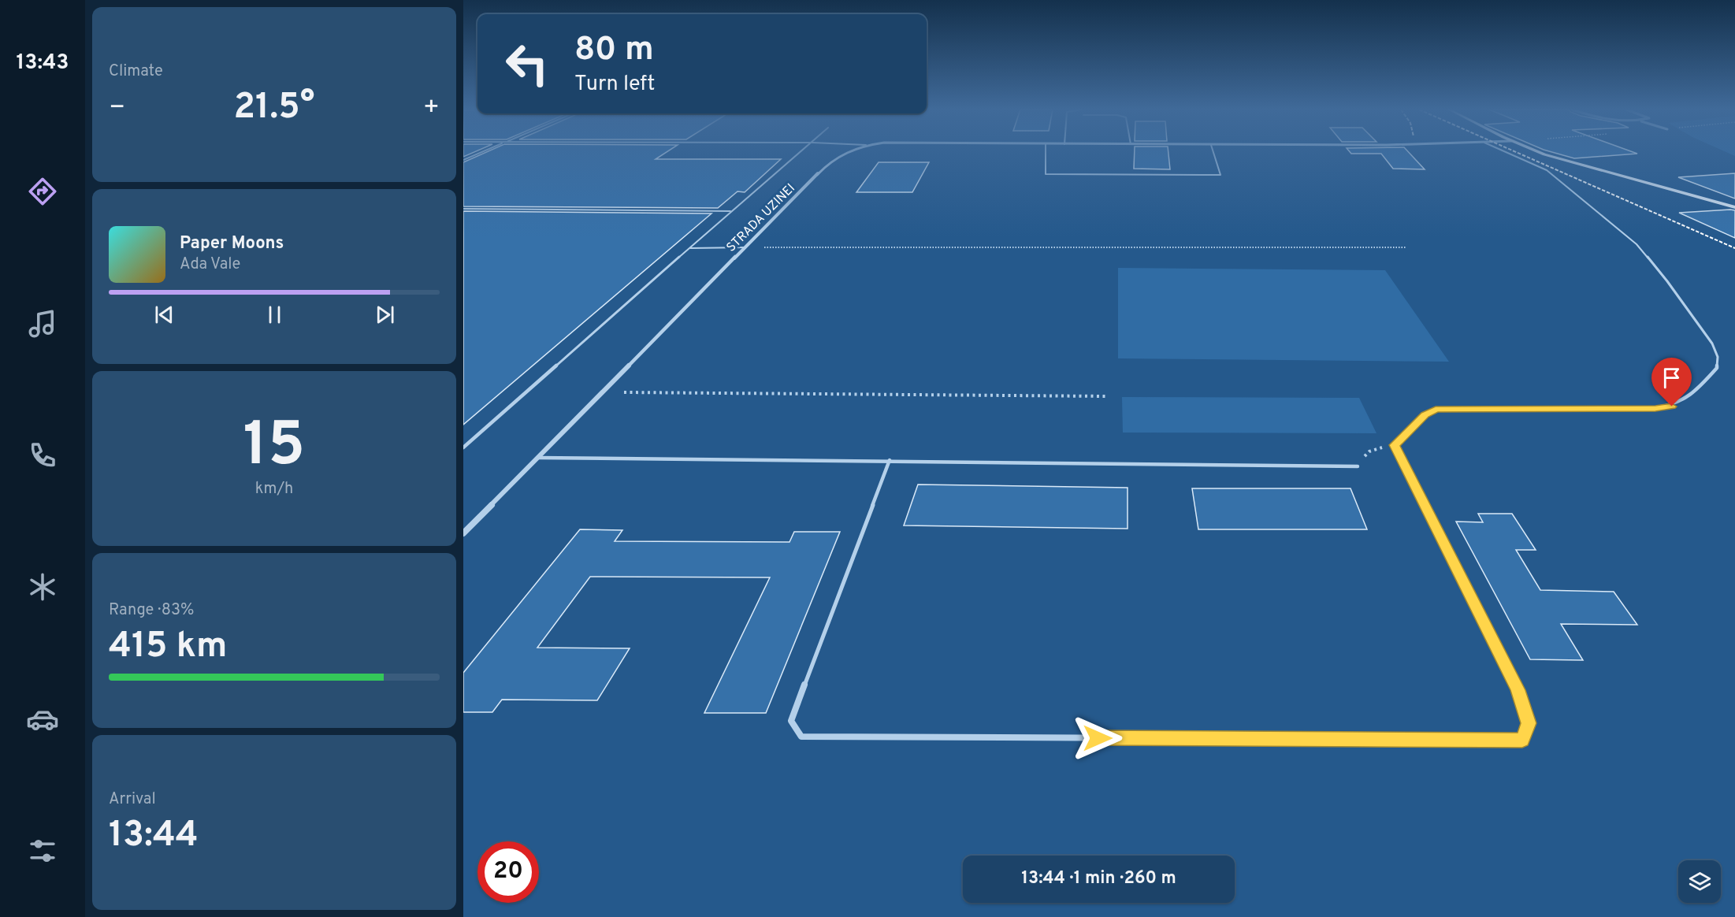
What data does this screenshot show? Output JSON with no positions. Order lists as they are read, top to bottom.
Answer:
{
  "streets": {
    "street": ["STRADA UZINEI"]
  },
  "page": {
    "tabs": "13:43",
    "tile": [
      "Climate",
      ["15", "km/h"],
      ["Range · 83%", "415 km"],
      ["Arrival", "13:44"]
    ],
    "turn": ["80 m", "Turn left"],
    "heat": ["−", "21.5°", "+"],
    "song": ["Paper Moons", "Ada Vale"],
    "limit": "20",
    "trip": "13:44 · 1 min · 260 m"
  }
}
